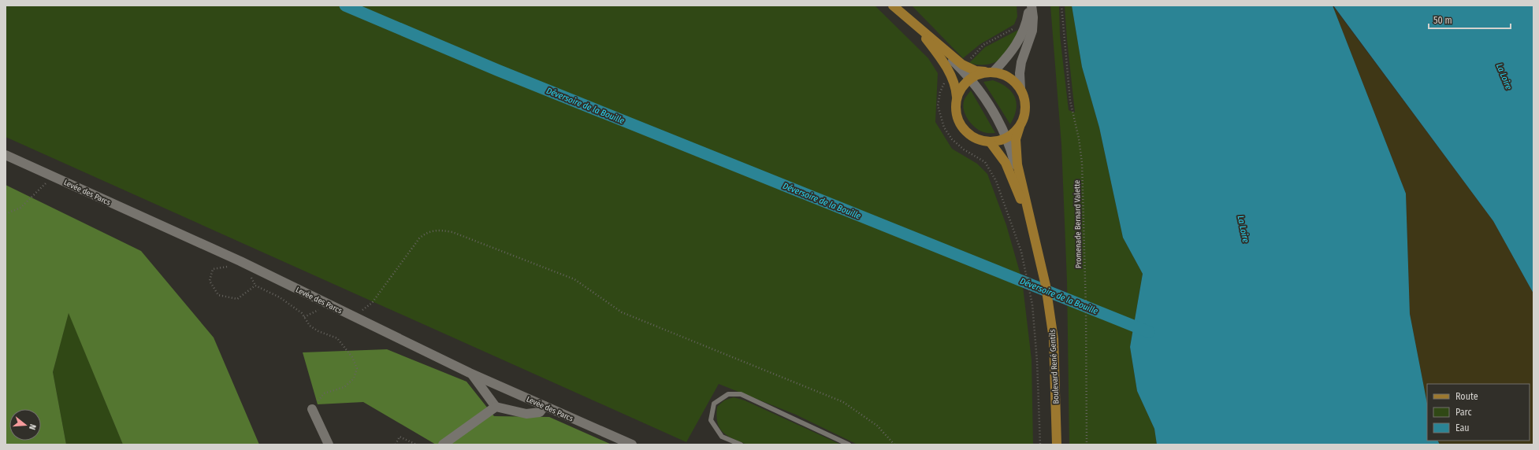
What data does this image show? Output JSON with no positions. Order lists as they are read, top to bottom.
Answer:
{
  "streets": {
    "main road": ["Boulevard René Gentils"],
    "street": ["Levée des Parcs"],
    "path": ["Promenade Bernard Valette"]
  },
  "water": ["La Loire", "Déversoire de la Bouille"],
  "legend": ["Route", "Parc", "Eau"],
  "scale_bar": "50 m",
  "north": "right"
}
